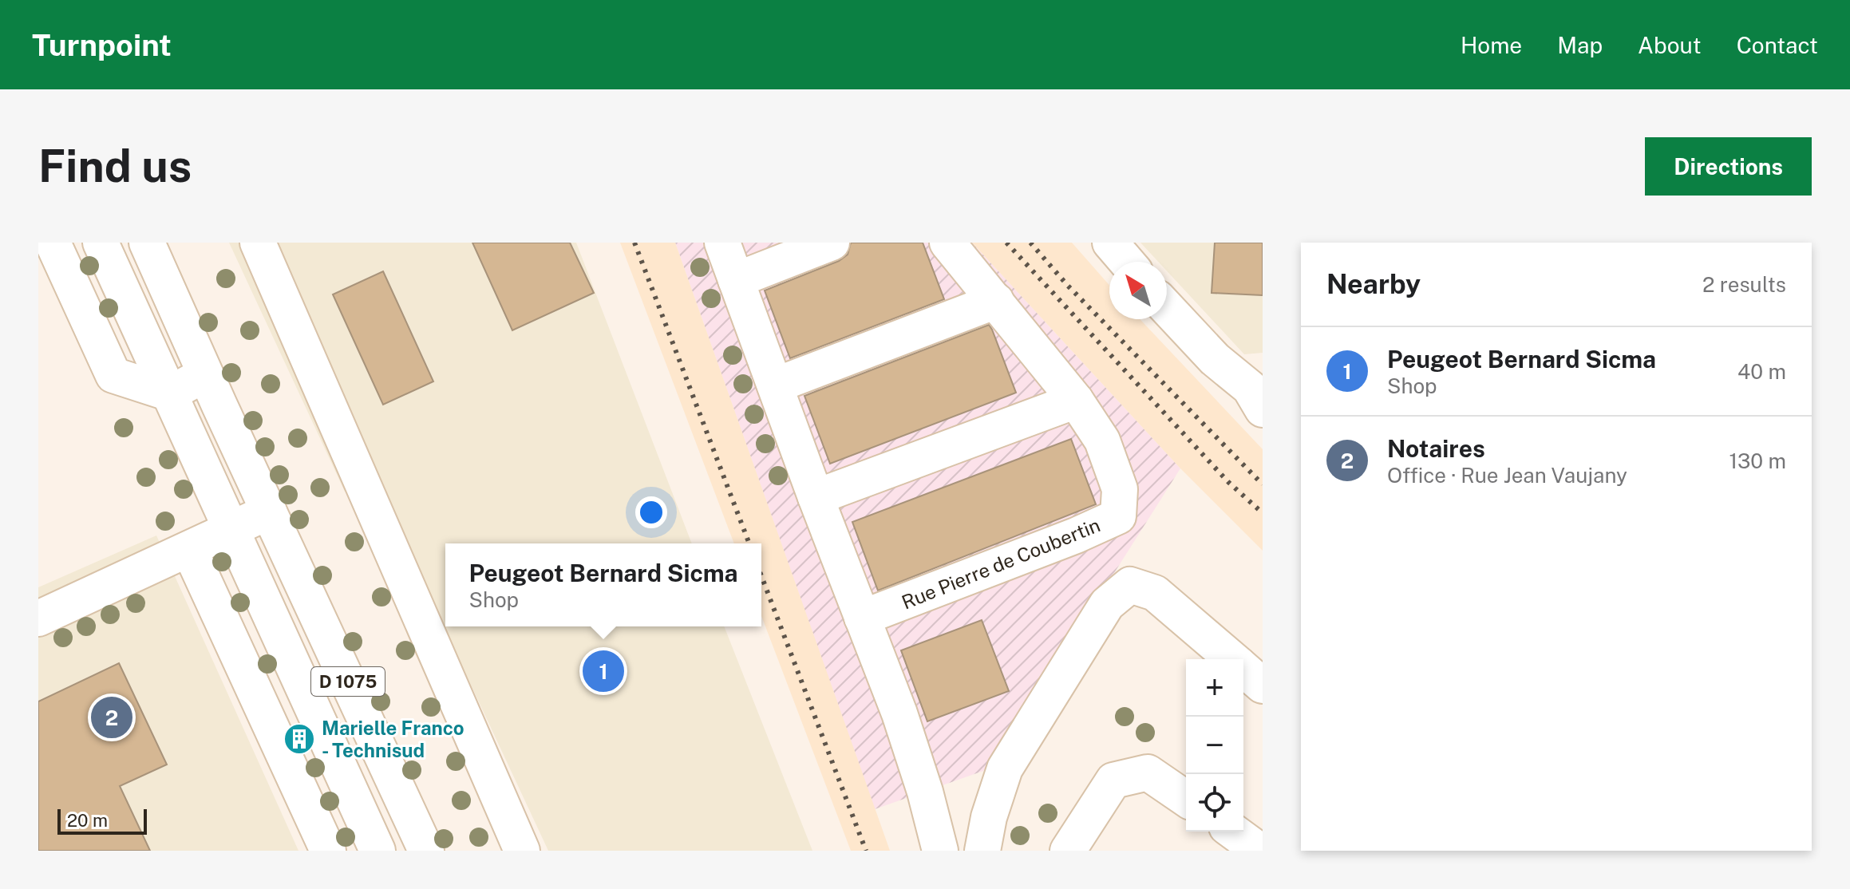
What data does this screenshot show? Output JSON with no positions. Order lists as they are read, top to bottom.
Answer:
{
  "streets": {
    "main road": ["Rue Pierre de Coubertin", "D 1075"]
  },
  "places": {
    "building": ["Marielle Franco - Technisud"]
  },
  "scale_bar": "20 m",
  "north": "top left",
  "page": {
    "header": "Turnpoint",
    "nav": [
      "Home",
      "Map",
      "About",
      "Contact"
    ],
    "buttons": "Directions",
    "title": "Find us",
    "heading": ["Nearby", "2 results"],
    "list": [
      {
        "mark": "1",
        "name": "Peugeot Bernard Sicma",
        "note": "Shop",
        "value": "40 m"
      },
      {
        "mark": "2",
        "name": "Notaires",
        "note": "Office · Rue Jean Vaujany",
        "value": "130 m"
      }
    ],
    "popup": ["Peugeot Bernard Sicma", "Shop"],
    "pins": ["1", "2"],
    "map_buttons": ["+", "−"],
    "scale": "20 m"
  }
}
